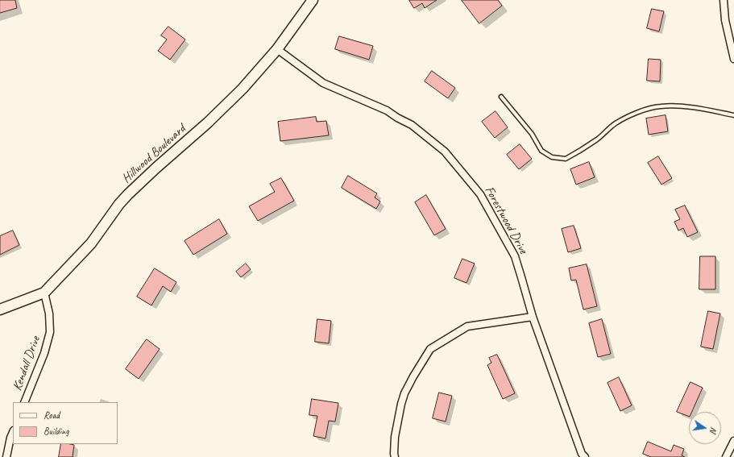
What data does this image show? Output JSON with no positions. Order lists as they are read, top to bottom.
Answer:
{
  "streets": {
    "street": ["Hillwood Boulevard", "Forestwood Drive", "Kendall Drive"]
  },
  "crossings": [
    ["Hillwood Boulevard", "Forestwood Drive"],
    ["Hillwood Boulevard", "Kendall Drive"]
  ],
  "legend": ["Road", "Building"],
  "north": "right"
}
